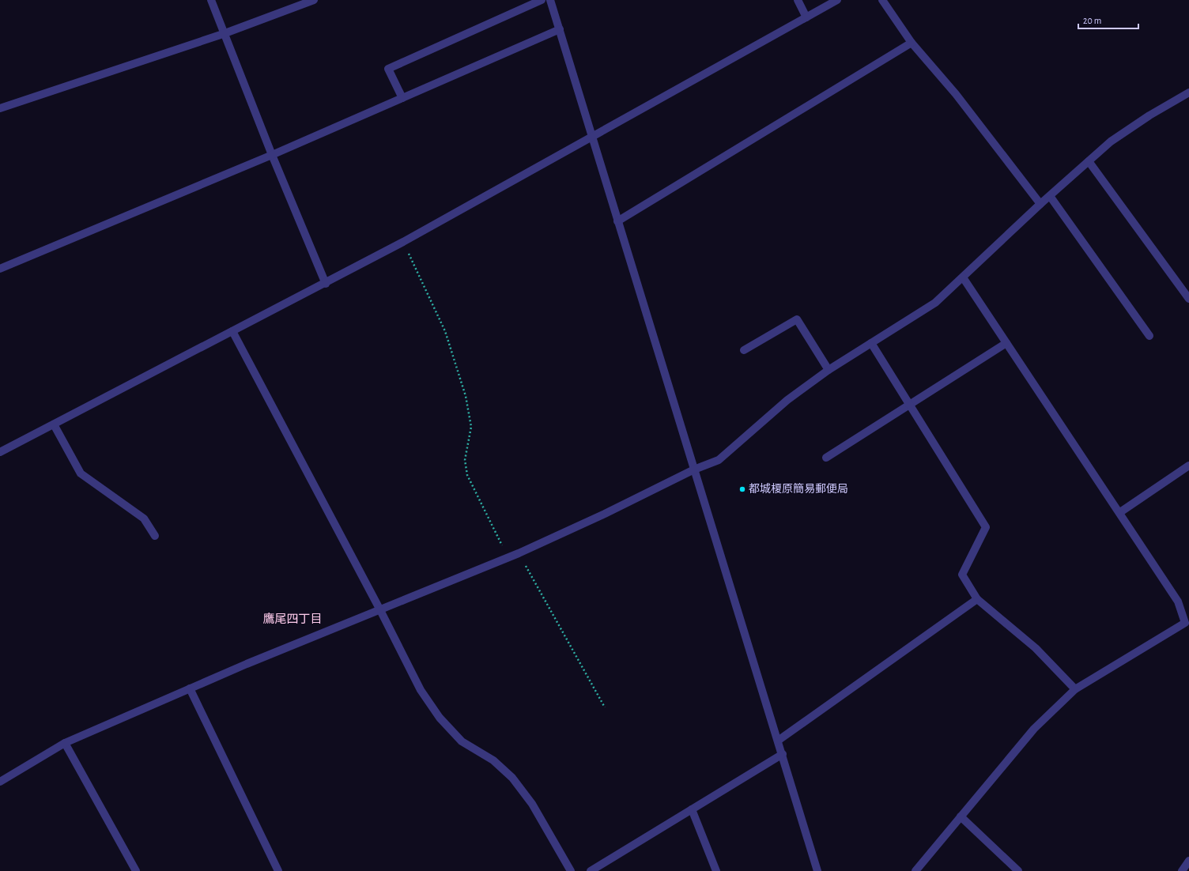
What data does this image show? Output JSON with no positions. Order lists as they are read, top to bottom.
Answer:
{
  "districts": ["鷹尾四丁目"],
  "places": ["都城榎原簡易郵便局"],
  "scale_bar": "20 m"
}
